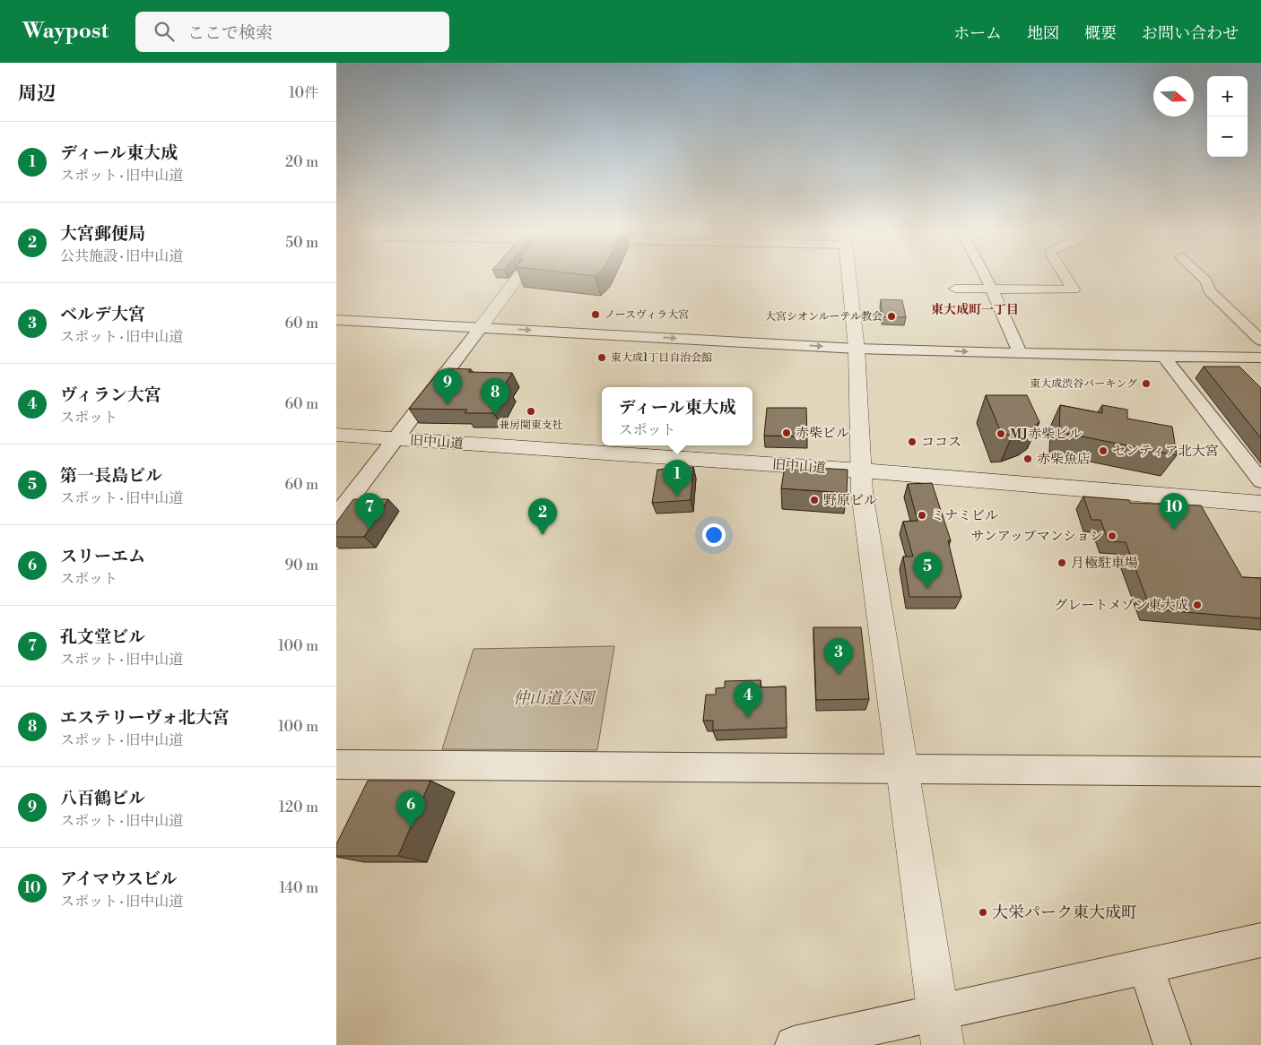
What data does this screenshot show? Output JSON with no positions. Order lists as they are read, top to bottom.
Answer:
{
  "streets": {
    "street": ["旧中山道"]
  },
  "districts": ["東大成町一丁目"],
  "parks": ["仲山道公園"],
  "places": [
    "ノースヴィラ大宮",
    "大宮シオンルーテル教会",
    "東大成1丁目自治会館",
    "東大成渋谷パーキング",
    "兼房関東支社",
    "赤柴ビル",
    "MJ赤柴ビル",
    "ココス",
    "センティア北大宮",
    "赤柴魚店",
    "野原ビル",
    "ミナミビル",
    "サンアップマンション",
    "月極駐車場",
    "グレートメゾン東大成",
    "大栄パーク東大成町"
  ],
  "north": "right",
  "page": {
    "header": "Waypost",
    "search": "ここで検索",
    "nav": [
      "ホーム",
      "地図",
      "概要",
      "お問い合わせ"
    ],
    "heading": ["周辺", "10件"],
    "map_buttons": ["+", "−"],
    "list": [
      {
        "mark": "1",
        "name": "ディール東大成",
        "note": "スポット · 旧中山道",
        "value": "20 m"
      },
      {
        "mark": "2",
        "name": "大宮郵便局",
        "note": "公共施設 · 旧中山道",
        "value": "50 m"
      },
      {
        "mark": "3",
        "name": "ベルデ大宮",
        "note": "スポット · 旧中山道",
        "value": "60 m"
      },
      {
        "mark": "4",
        "name": "ヴィラン大宮",
        "note": "スポット",
        "value": "60 m"
      },
      {
        "mark": "5",
        "name": "第一長島ビル",
        "note": "スポット · 旧中山道",
        "value": "60 m"
      },
      {
        "mark": "6",
        "name": "スリーエム",
        "note": "スポット",
        "value": "90 m"
      },
      {
        "mark": "7",
        "name": "孔文堂ビル",
        "note": "スポット · 旧中山道",
        "value": "100 m"
      },
      {
        "mark": "8",
        "name": "エステリーヴォ北大宮",
        "note": "スポット · 旧中山道",
        "value": "100 m"
      },
      {
        "mark": "9",
        "name": "八百鶴ビル",
        "note": "スポット · 旧中山道",
        "value": "120 m"
      },
      {
        "mark": "10",
        "name": "アイマウスビル",
        "note": "スポット · 旧中山道",
        "value": "140 m"
      }
    ],
    "pins": [
      "9",
      "8",
      "1",
      "7",
      "10",
      "2",
      "5",
      "3",
      "4",
      "6"
    ],
    "popup": ["ディール東大成", "スポット"]
  }
}
